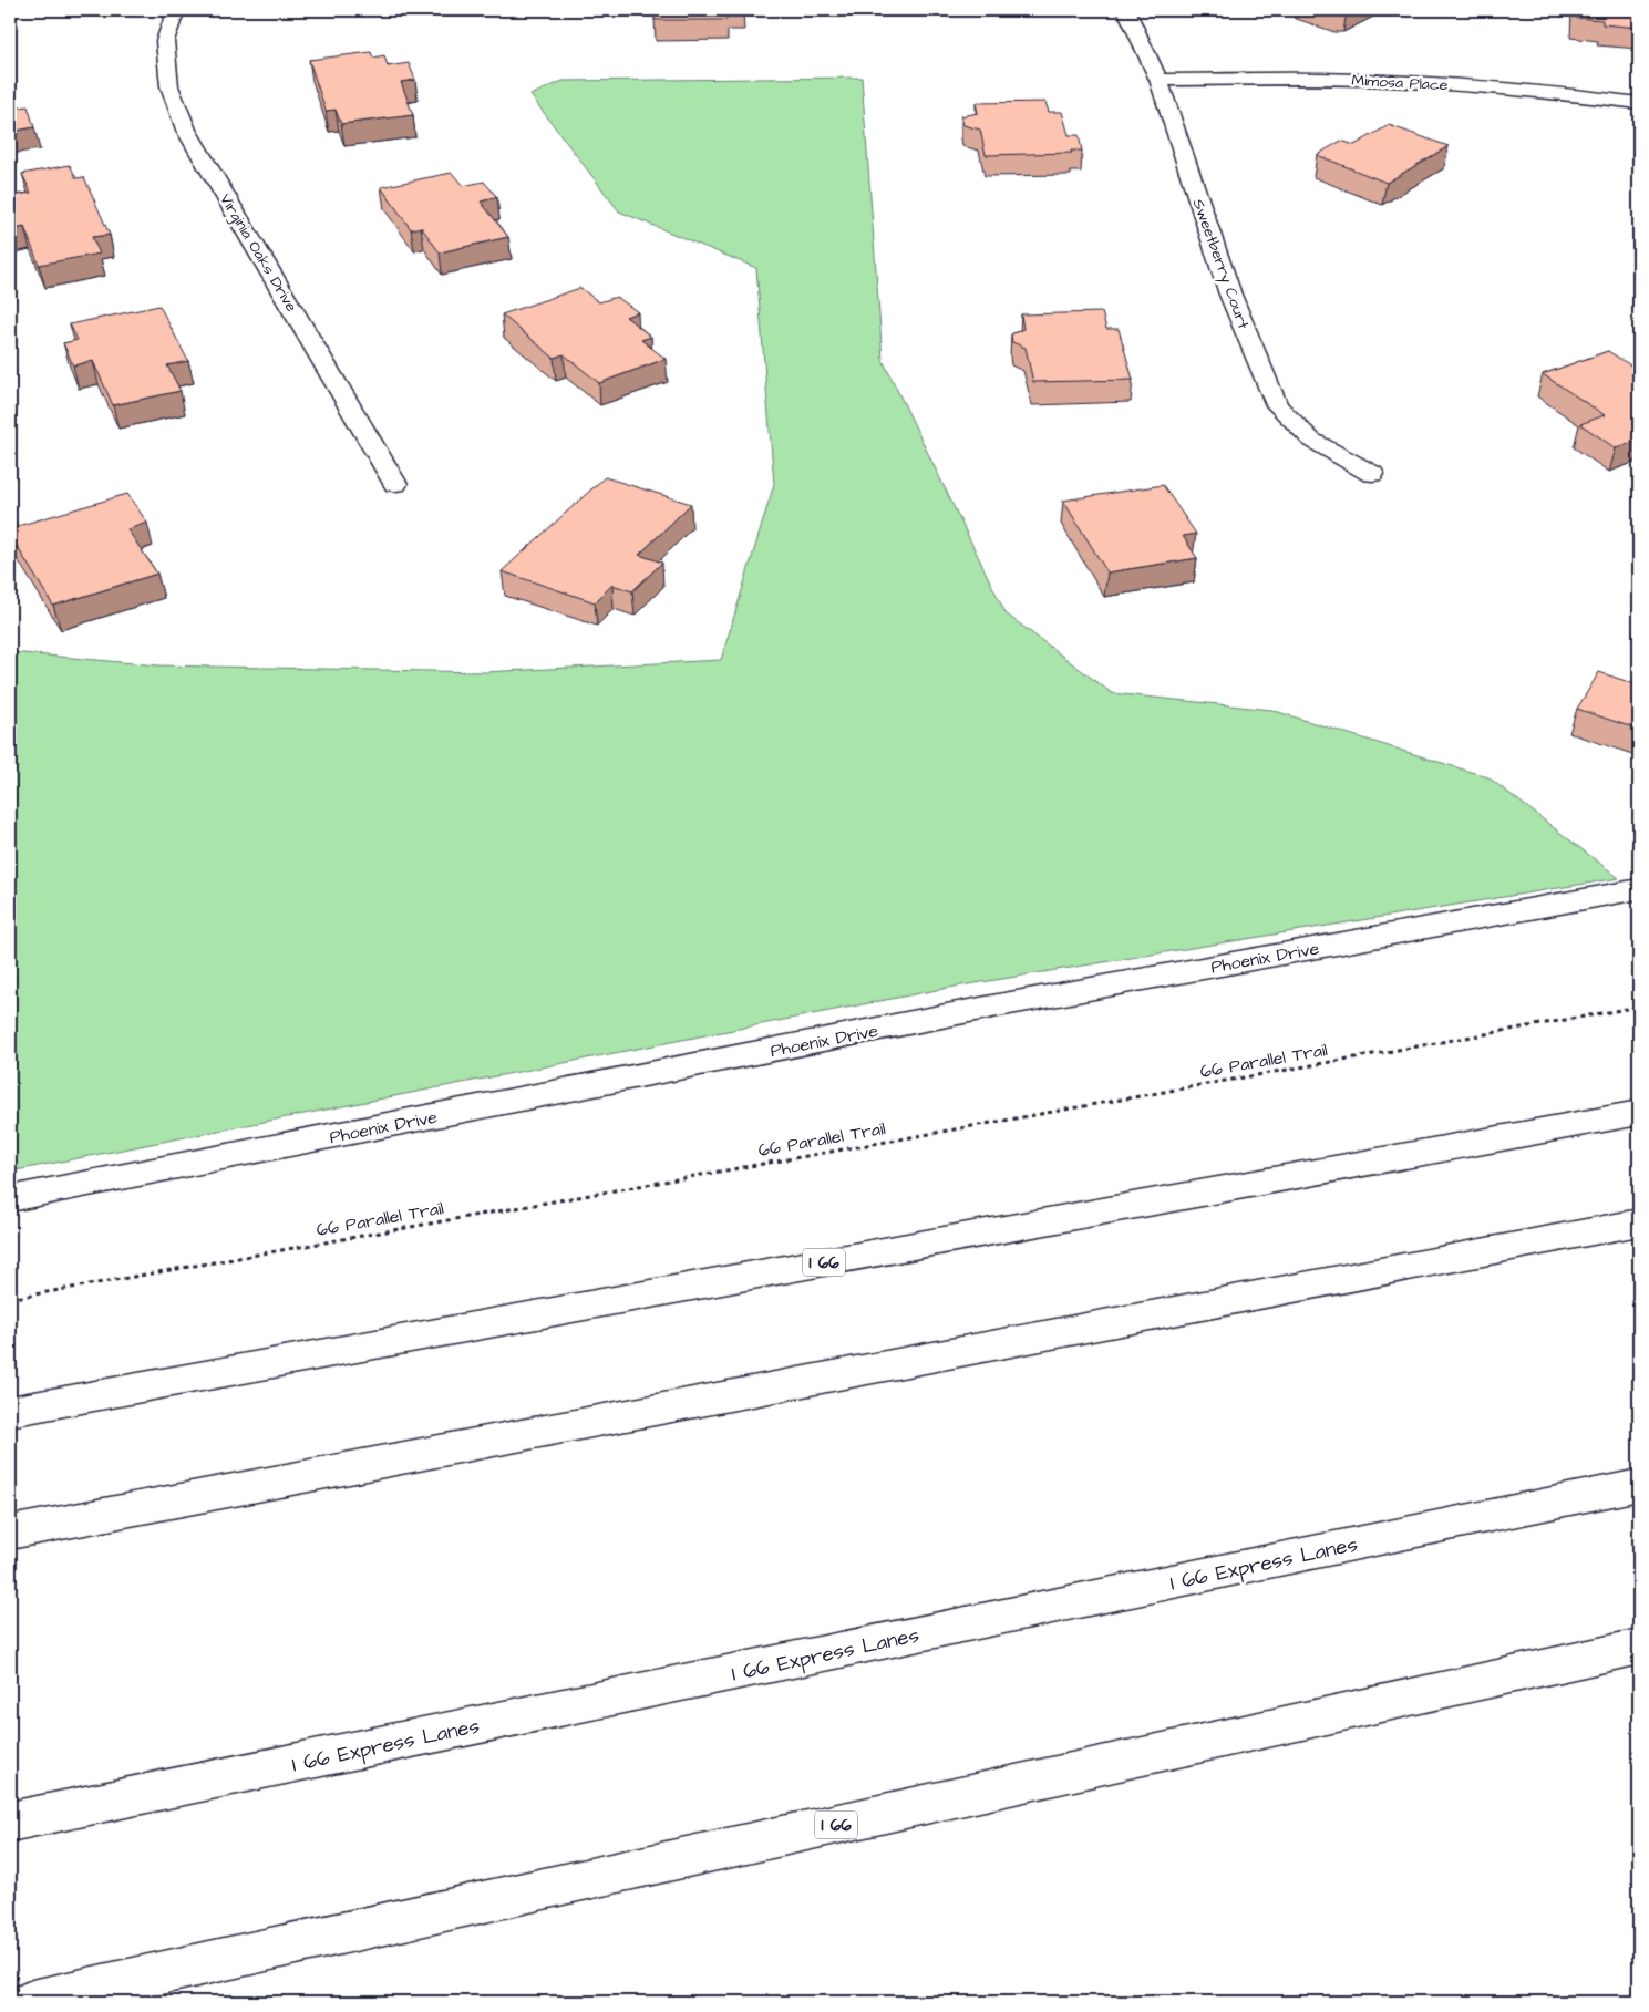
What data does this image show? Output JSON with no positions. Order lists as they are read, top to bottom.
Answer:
{
  "streets": {
    "main road": [
      "Mimosa Place",
      "Virginia Oaks Drive",
      "Sweetberry Court",
      "Phoenix Drive",
      "I 66",
      "I 66 Express Lanes"
    ],
    "path": ["66 Parallel Trail"]
  },
  "crossings": [
    ["Mimosa Place", "Sweetberry Court"]
  ]
}
